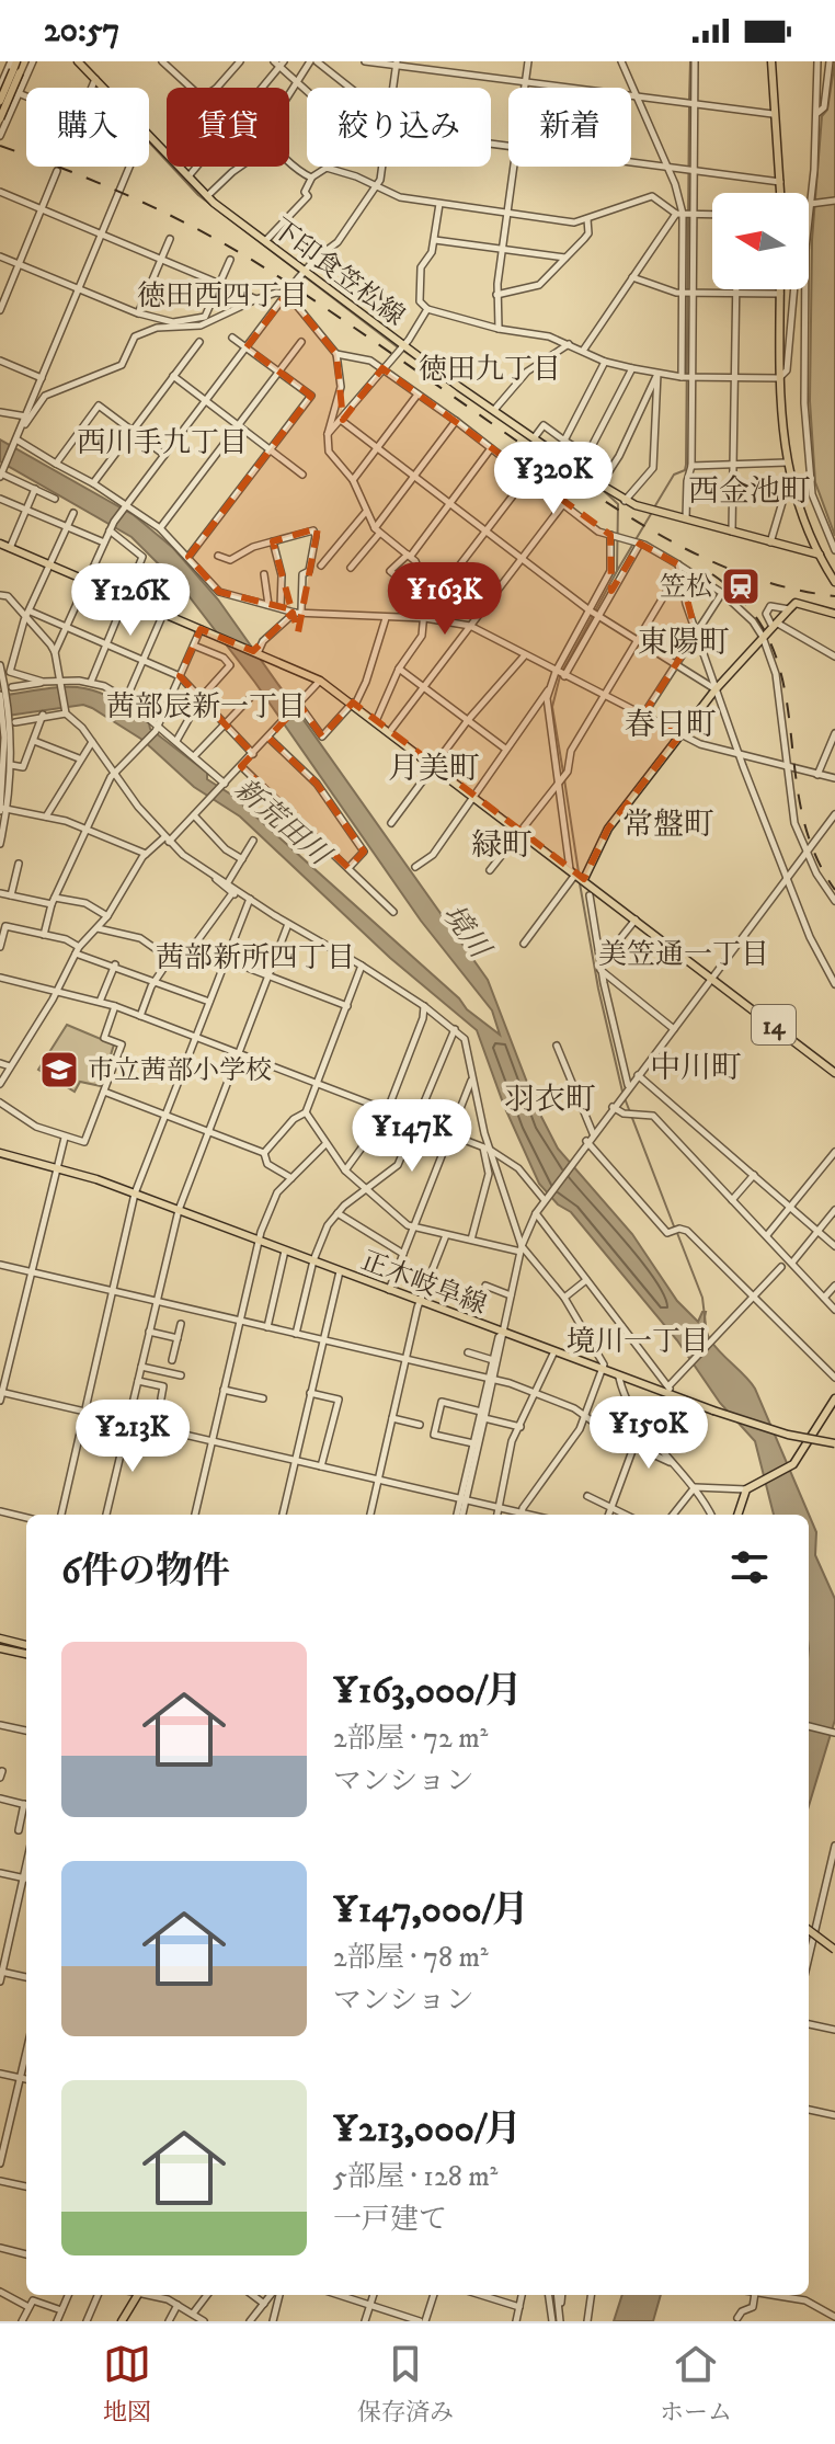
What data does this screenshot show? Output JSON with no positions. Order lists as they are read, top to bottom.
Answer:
{
  "streets": {
    "main road": ["下印食笠松線", "14", "正木岐阜線"]
  },
  "districts": [
    "徳田西四丁目",
    "徳田九丁目",
    "西川手九丁目",
    "西金池町",
    "東陽町",
    "茜部辰新一丁目",
    "春日町",
    "月美町",
    "常盤町",
    "緑町",
    "美笠通一丁目",
    "茜部新所四丁目",
    "中川町",
    "羽衣町",
    "境川一丁目"
  ],
  "water": ["新荒田川", "境川"],
  "places": {
    "station": ["笠松"],
    "school or university": ["市立茜部小学校"]
  },
  "north": "left",
  "page": {
    "status": "20:57",
    "chip": [
      "購入",
      "賃貸",
      "絞り込み",
      "新着"
    ],
    "price": [
      "¥320K",
      "¥163K",
      "¥126K",
      "¥147K",
      "¥150K",
      "¥213K"
    ],
    "heading": "6件の物件",
    "list": [
      {
        "name": "¥163,000/月",
        "note": "2部屋 · 72 m² · マンション"
      },
      {
        "name": "¥147,000/月",
        "note": "2部屋 · 78 m² · マンション"
      },
      {
        "name": "¥213,000/月",
        "note": "5部屋 · 128 m² · 一戸建て"
      }
    ],
    "tabs": ["地図", "保存済み", "ホーム"]
  }
}
